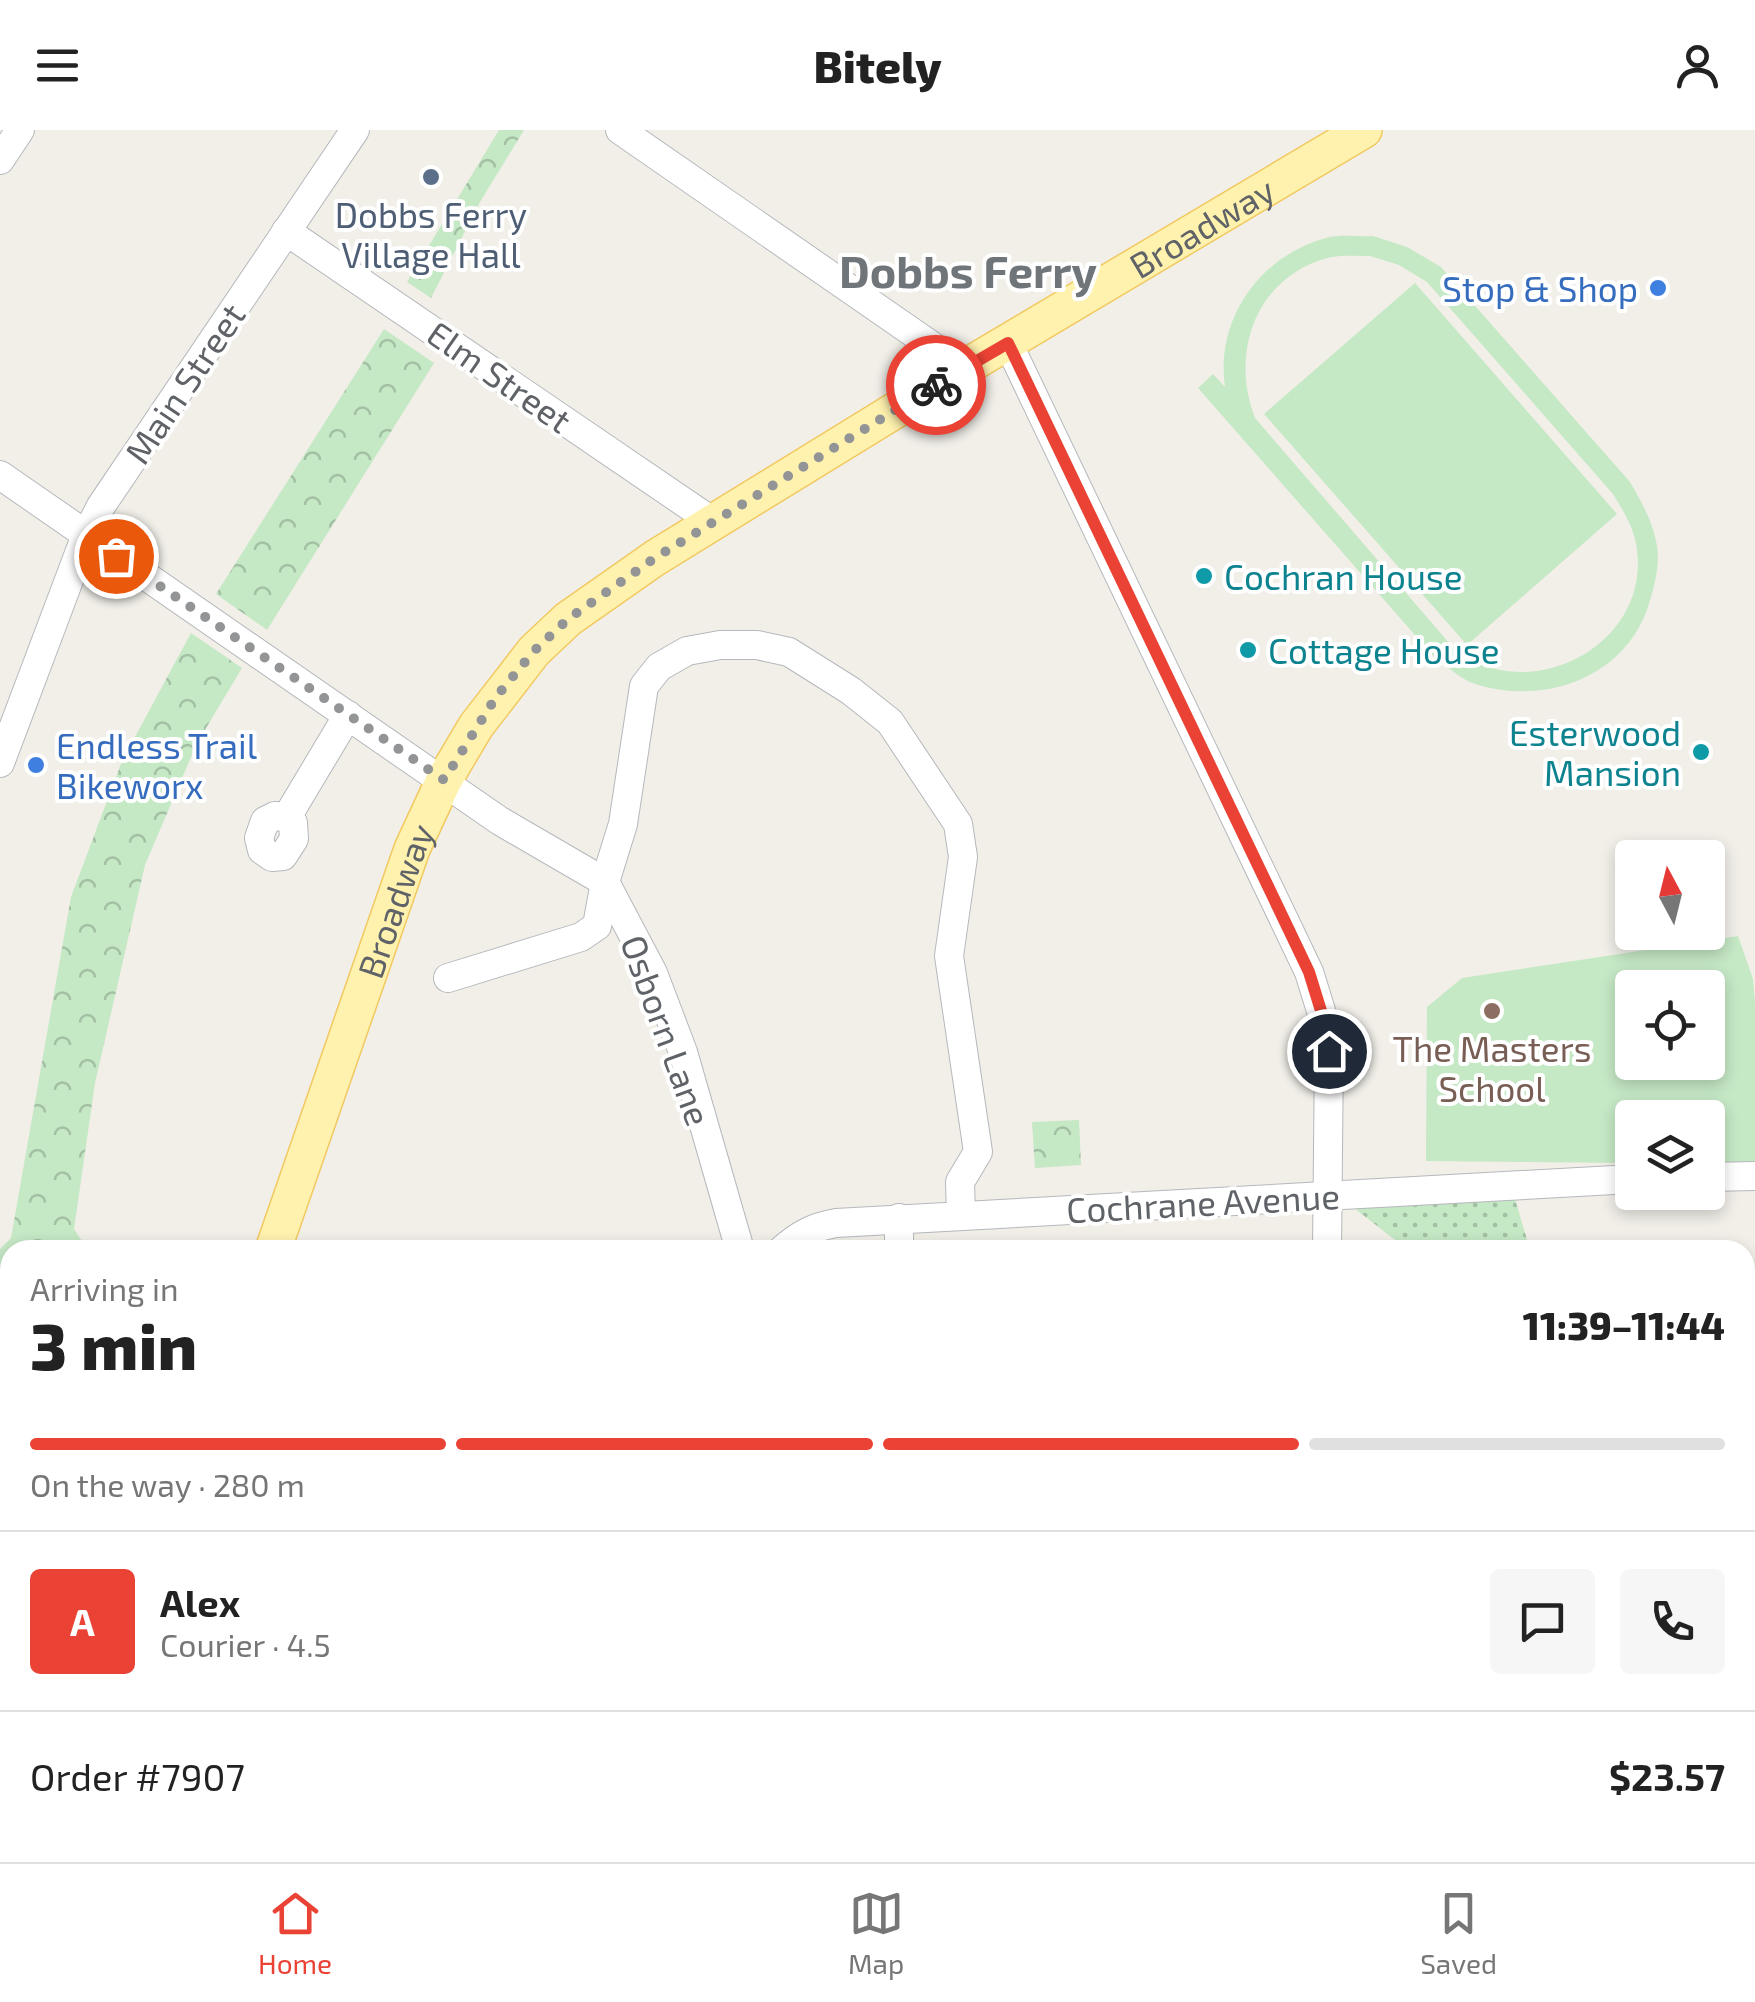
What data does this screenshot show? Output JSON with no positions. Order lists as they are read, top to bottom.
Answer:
{
  "streets": {
    "main road": ["Broadway"],
    "street": [
      "Elm Street",
      "Main Street",
      "Osborn Lane",
      "Cochrane Avenue"
    ]
  },
  "crossings": [
    ["Broadway", "Elm Street"],
    ["Elm Street", "Main Street"]
  ],
  "districts": ["Dobbs Ferry"],
  "places": [
    "Dobbs Ferry Village Hall",
    "Stop & Shop",
    "Cochran House",
    "Cottage House",
    "Esterwood Mansion",
    "Endless Trail Bikeworx",
    "The Masters School"
  ],
  "north": "top",
  "page": {
    "header": "Bitely",
    "heading": ["3 min", "Arriving in", "11:39–11:44"],
    "panel": [
      "Alex",
      "Courier · 4.5",
      "Order #7907",
      "$23.57"
    ],
    "bar": "On the way · 280 m",
    "round": "A",
    "tabs": ["Home", "Map", "Saved"]
  }
}
